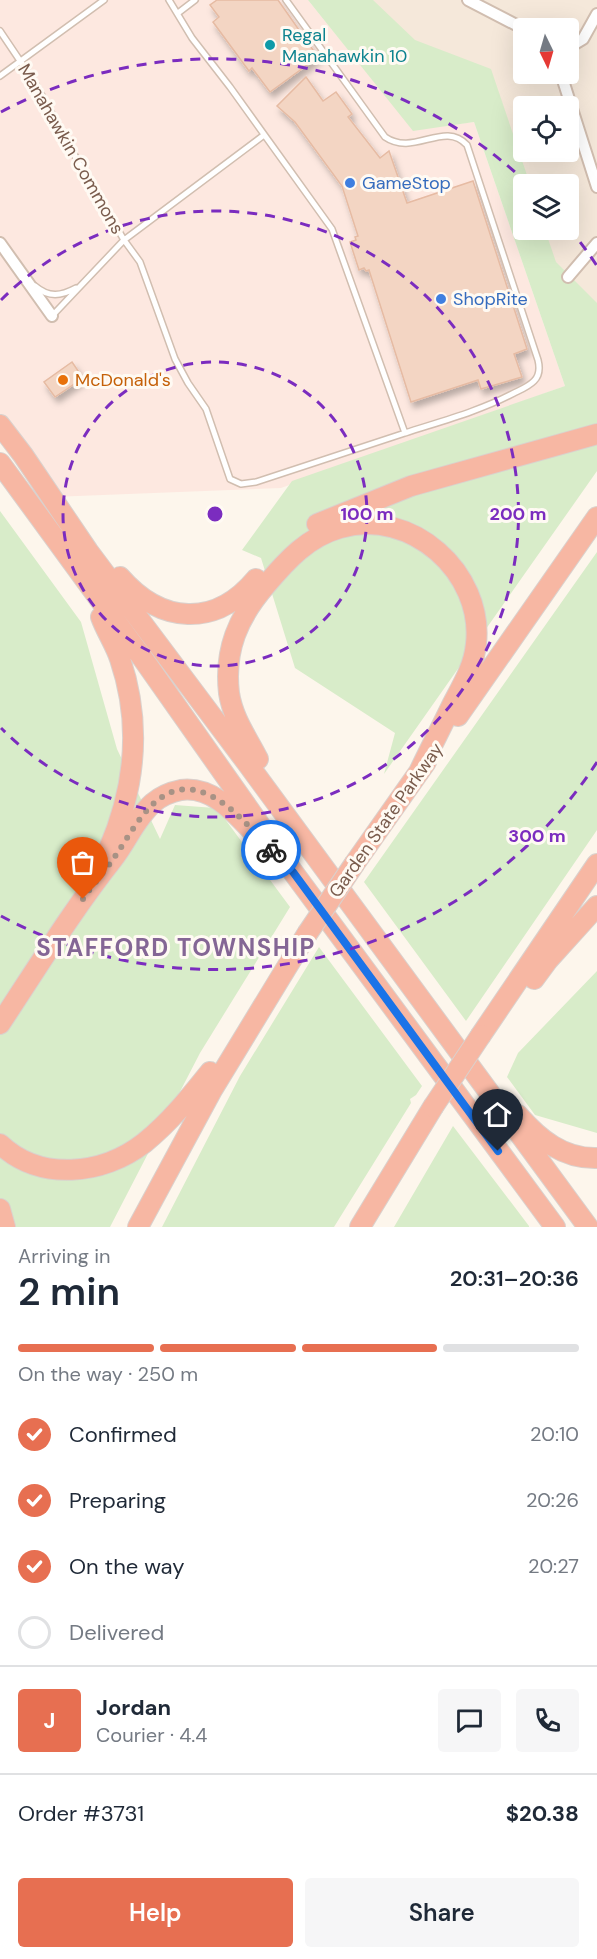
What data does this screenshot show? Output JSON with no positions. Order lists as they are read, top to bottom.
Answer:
{
  "streets": {
    "highway": ["Garden State Parkway"],
    "lane": ["Manahawkin Commons"]
  },
  "districts": ["STAFFORD TOWNSHIP"],
  "places": [
    "Regal Manahawkin 10",
    "GameStop",
    "ShopRite",
    "McDonald's"
  ],
  "north": "bottom",
  "page": {
    "heading": ["2 min", "Arriving in", "20:31–20:36"],
    "panel": [
      "Jordan",
      "Courier · 4.4",
      "Order #3731",
      "$20.38"
    ],
    "bar": "On the way · 250 m",
    "list": [
      ["Confirmed", "20:10"],
      ["Preparing", "20:26"],
      ["On the way", "20:27"],
      "Delivered"
    ],
    "round": "J",
    "buttons": ["Help", "Share"]
  },
  "rings": ["100 m", "200 m", "300 m"]
}
